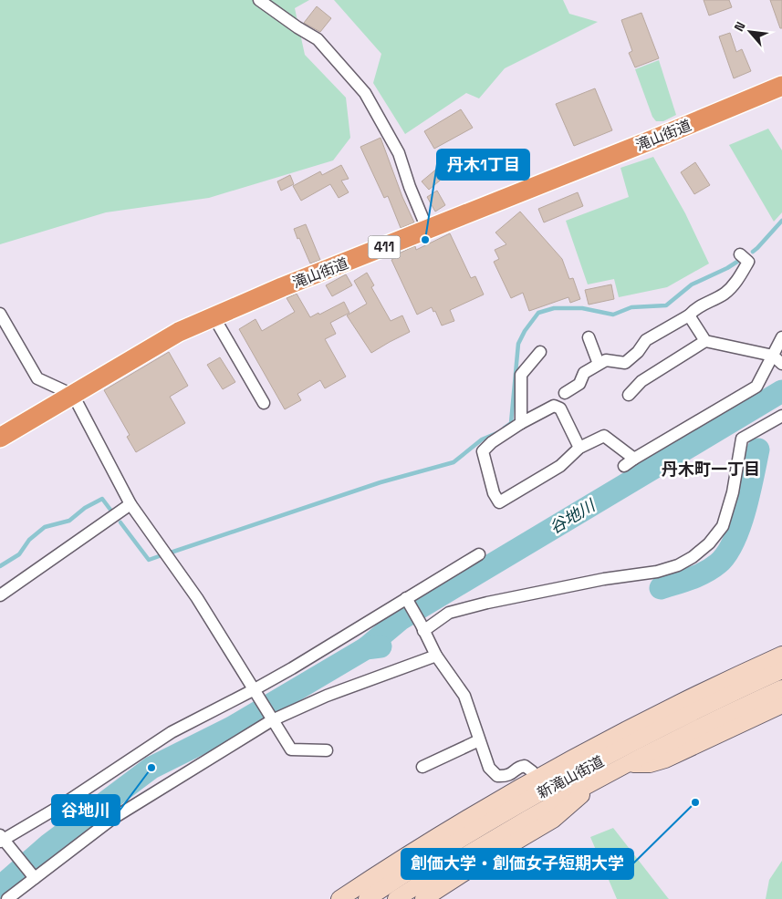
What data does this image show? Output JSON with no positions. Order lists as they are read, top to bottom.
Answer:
{
  "streets": {
    "highway": ["滝山街道", "411"],
    "main road": ["新滝山街道"]
  },
  "districts": ["丹木町一丁目"],
  "water": ["谷地川"],
  "places": ["丹木1丁目", "谷地川", "創価大学・創価女子短期大学"],
  "north": "top left"
}
